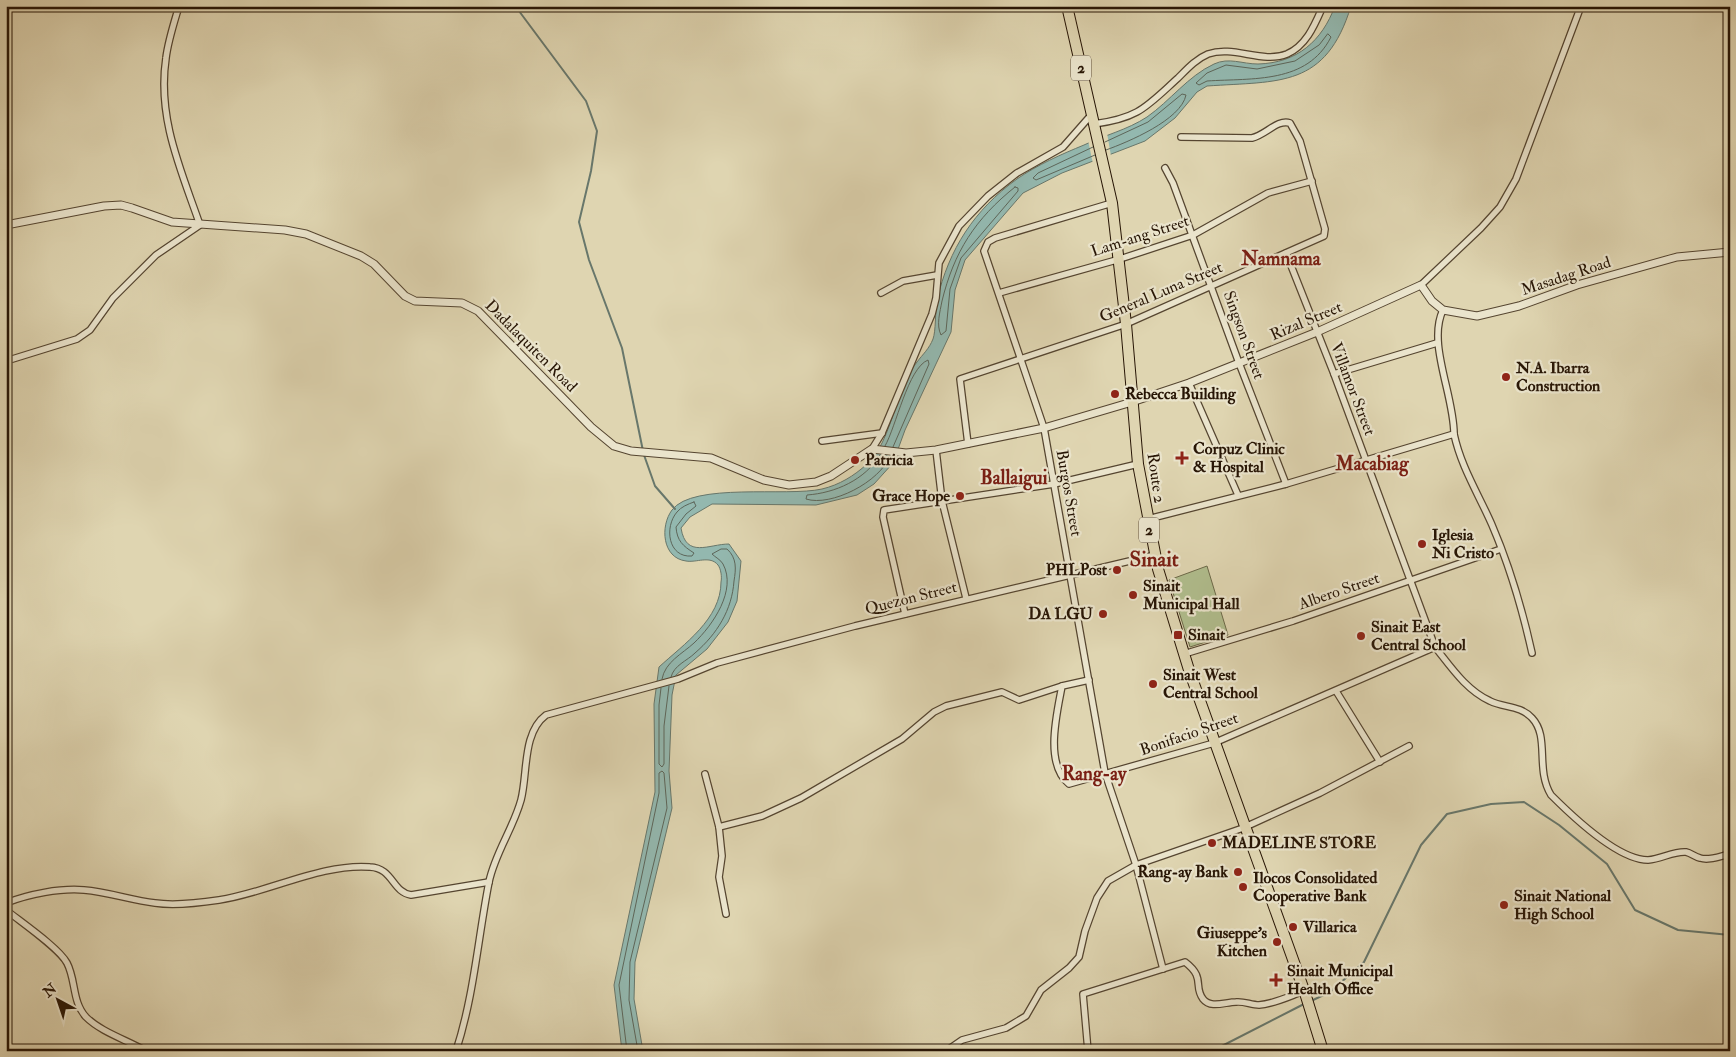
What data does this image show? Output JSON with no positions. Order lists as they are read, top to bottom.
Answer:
{
  "streets": {
    "highway": ["2", "Route 2"],
    "street": [
      "Lam-ang Street",
      "Masadag Road",
      "General Luna Street",
      "Rizal Street",
      "Singson Street",
      "Dadalaquiten Road",
      "Villamor Street",
      "Burgos Street",
      "Albero Street",
      "Quezon Street",
      "Bonifacio Street"
    ]
  },
  "crossings": [
    ["Lam-ang Street", "General Luna Street"],
    ["Lam-ang Street", "Singson Street"],
    ["Lam-ang Street", "Route 2"],
    ["Lam-ang Street", "Burgos Street"],
    ["General Luna Street", "Rizal Street"],
    ["General Luna Street", "Singson Street"],
    ["General Luna Street", "Villamor Street"],
    ["General Luna Street", "Route 2"],
    ["General Luna Street", "Burgos Street"],
    ["Rizal Street", "Singson Street"],
    ["Rizal Street", "Dadalaquiten Road"],
    ["Rizal Street", "Villamor Street"],
    ["Rizal Street", "Route 2"],
    ["Rizal Street", "Burgos Street"],
    ["Villamor Street", "Albero Street"],
    ["Villamor Street", "Bonifacio Street"],
    ["Route 2", "Burgos Street"],
    ["Route 2", "Albero Street"],
    ["Route 2", "Quezon Street"],
    ["Route 2", "Bonifacio Street"],
    ["Burgos Street", "Quezon Street"],
    ["Burgos Street", "Bonifacio Street"]
  ],
  "districts": [
    "Namnama",
    "Macabiag",
    "Ballaigui",
    "Sinait",
    "Rang-ay"
  ],
  "places": {
    "other": [
      "N.A. Ibarra Construction",
      "Rebecca Building",
      "Patricia",
      "Grace Hope",
      "Iglesia Ni Cristo",
      "PHLPost",
      "Sinait Municipal Hall",
      "DA LGU",
      "Sinait East Central School",
      "Sinait West Central School",
      "MADELINE STORE",
      "Rang-ay Bank",
      "Ilocos Consolidated Cooperative Bank",
      "Sinait National High School",
      "Villarica",
      "Giuseppe’s Kitchen"
    ],
    "health": ["Corpuz Clinic & Hospital", "Sinait Municipal Health Office"],
    "transit": ["Sinait"]
  },
  "north": "top left"
}
